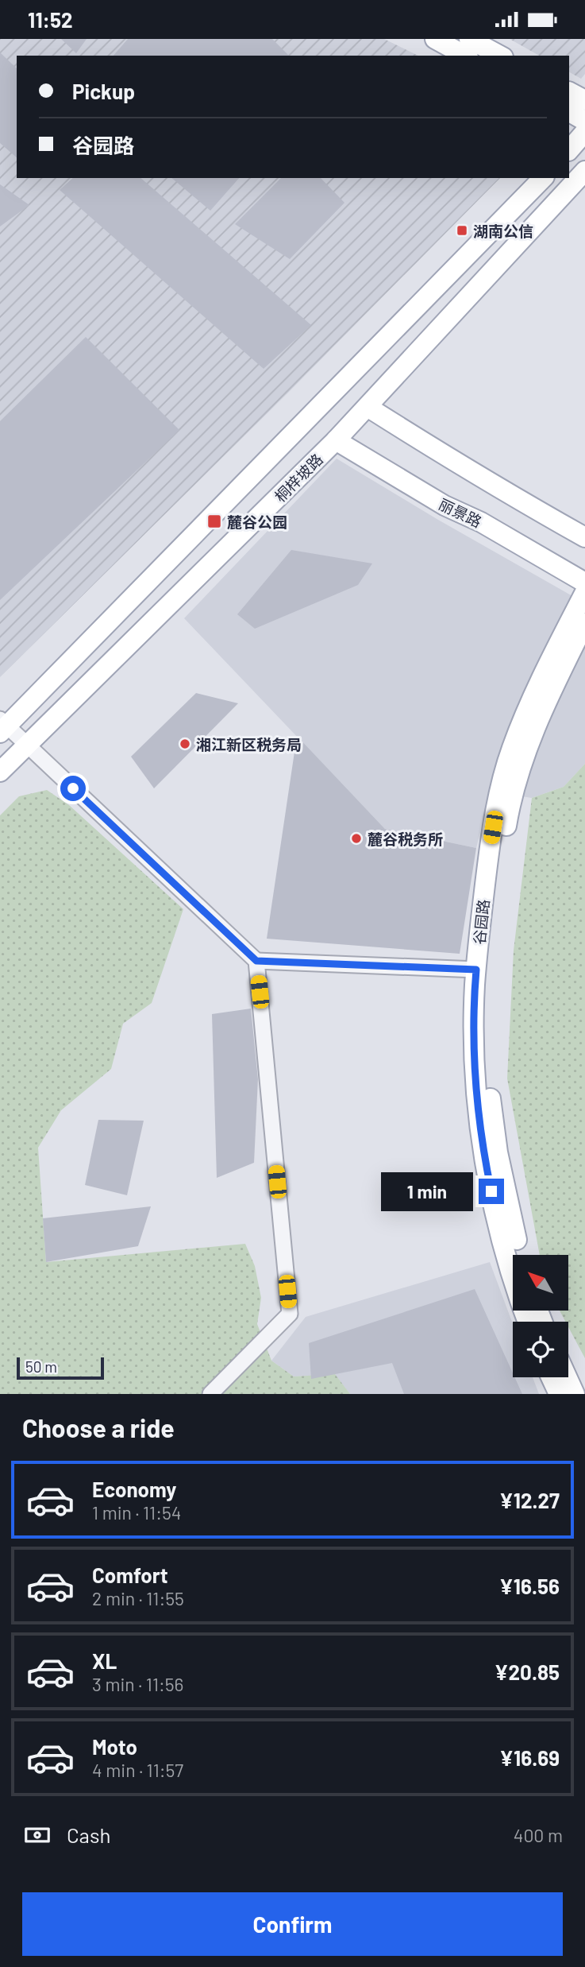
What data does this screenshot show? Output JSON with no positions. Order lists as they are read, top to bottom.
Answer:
{
  "streets": {
    "main road": ["桐梓坡路", "丽景路", "谷园路"]
  },
  "crossings": [
    ["桐梓坡路", "丽景路"]
  ],
  "places": {
    "transit": ["湖南公信", "麓谷公园"],
    "other": ["湘江新区税务局", "麓谷税务所"]
  },
  "scale_bar": "50 m",
  "north": "top left",
  "page": {
    "status": "11:52",
    "banner": ["Pickup", "谷园路"],
    "bubble": "1 min",
    "scale": "50 m",
    "heading": "Choose a ride",
    "list": [
      {
        "name": "Economy",
        "note": "1 min · 11:54",
        "value": "¥12.27"
      },
      {
        "name": "Comfort",
        "note": "2 min · 11:55",
        "value": "¥16.56"
      },
      {
        "name": "XL",
        "note": "3 min · 11:56",
        "value": "¥20.85"
      },
      {
        "name": "Moto",
        "note": "4 min · 11:57",
        "value": "¥16.69"
      }
    ],
    "pay": ["Cash", "400 m"],
    "buttons": "Confirm"
  }
}
